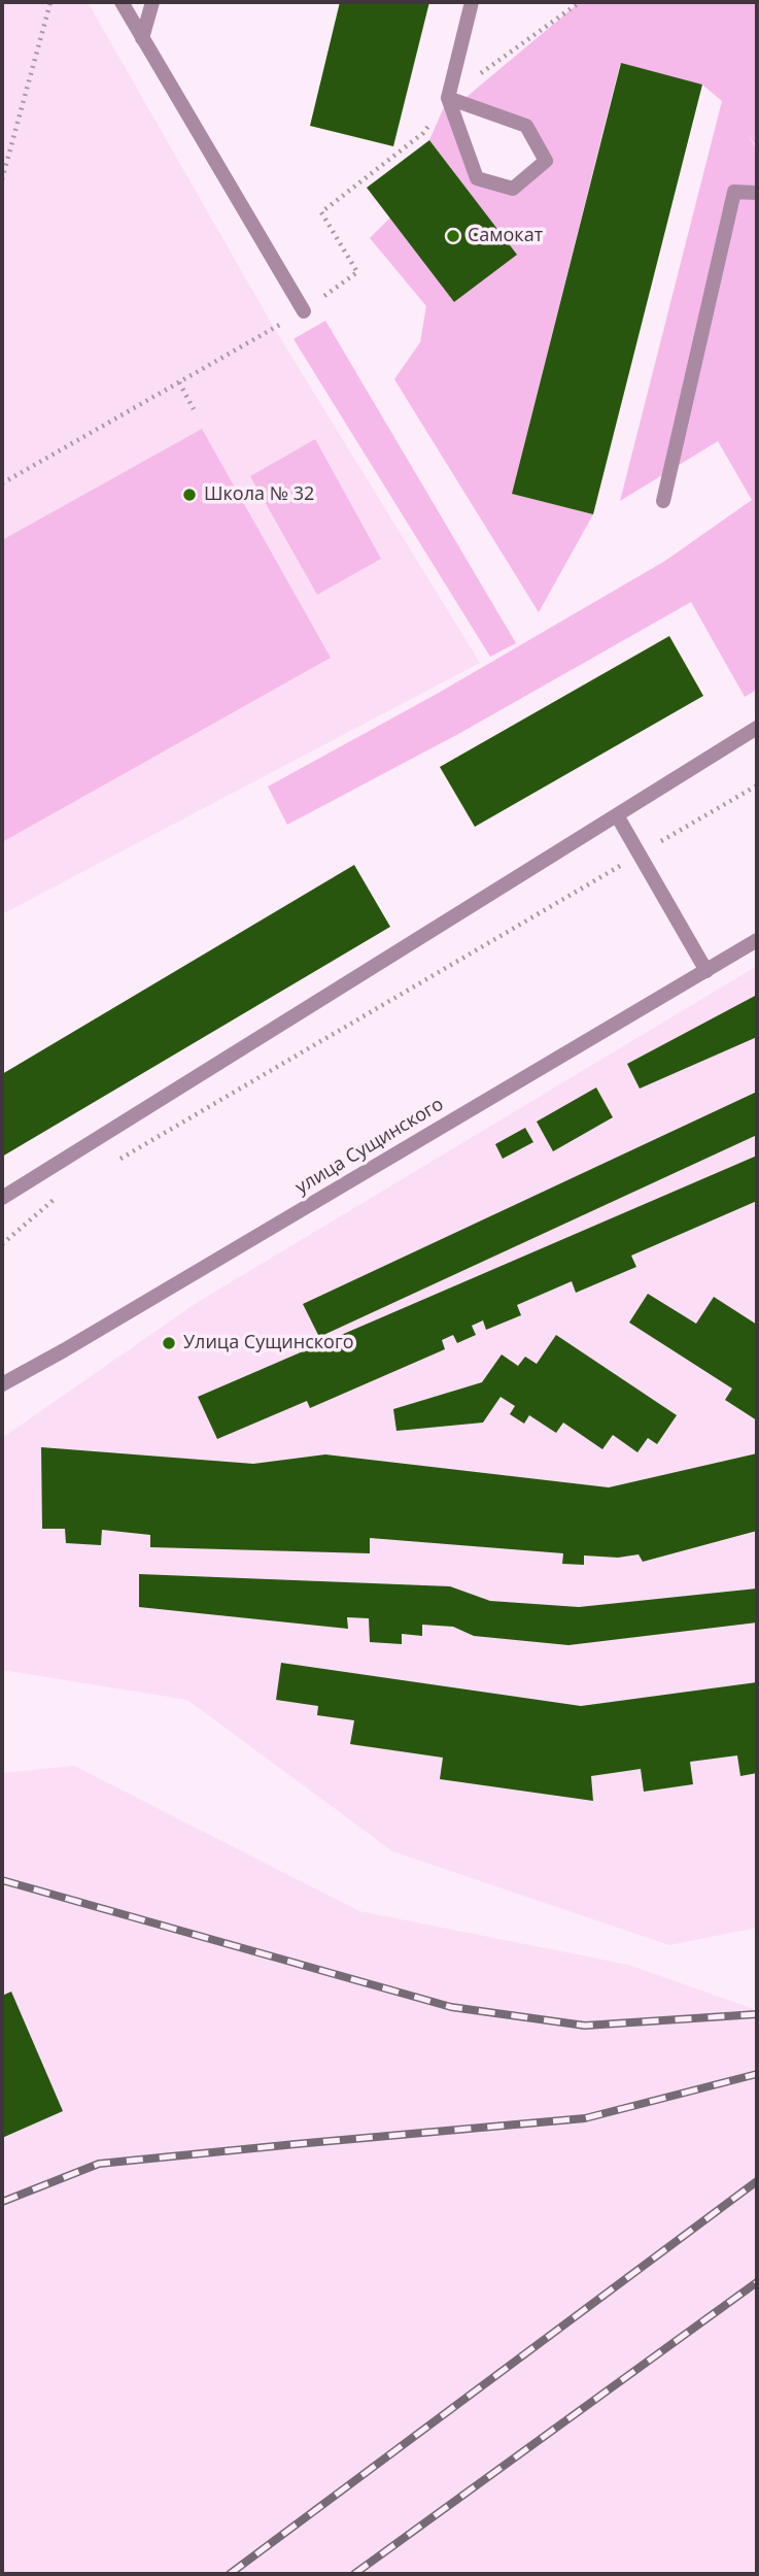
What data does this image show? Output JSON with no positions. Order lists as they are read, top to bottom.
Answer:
{
  "streets": {
    "street": ["улица Сущинского"]
  },
  "places": ["Самокат", "Школа № 32", "Улица Сущинского"]
}
